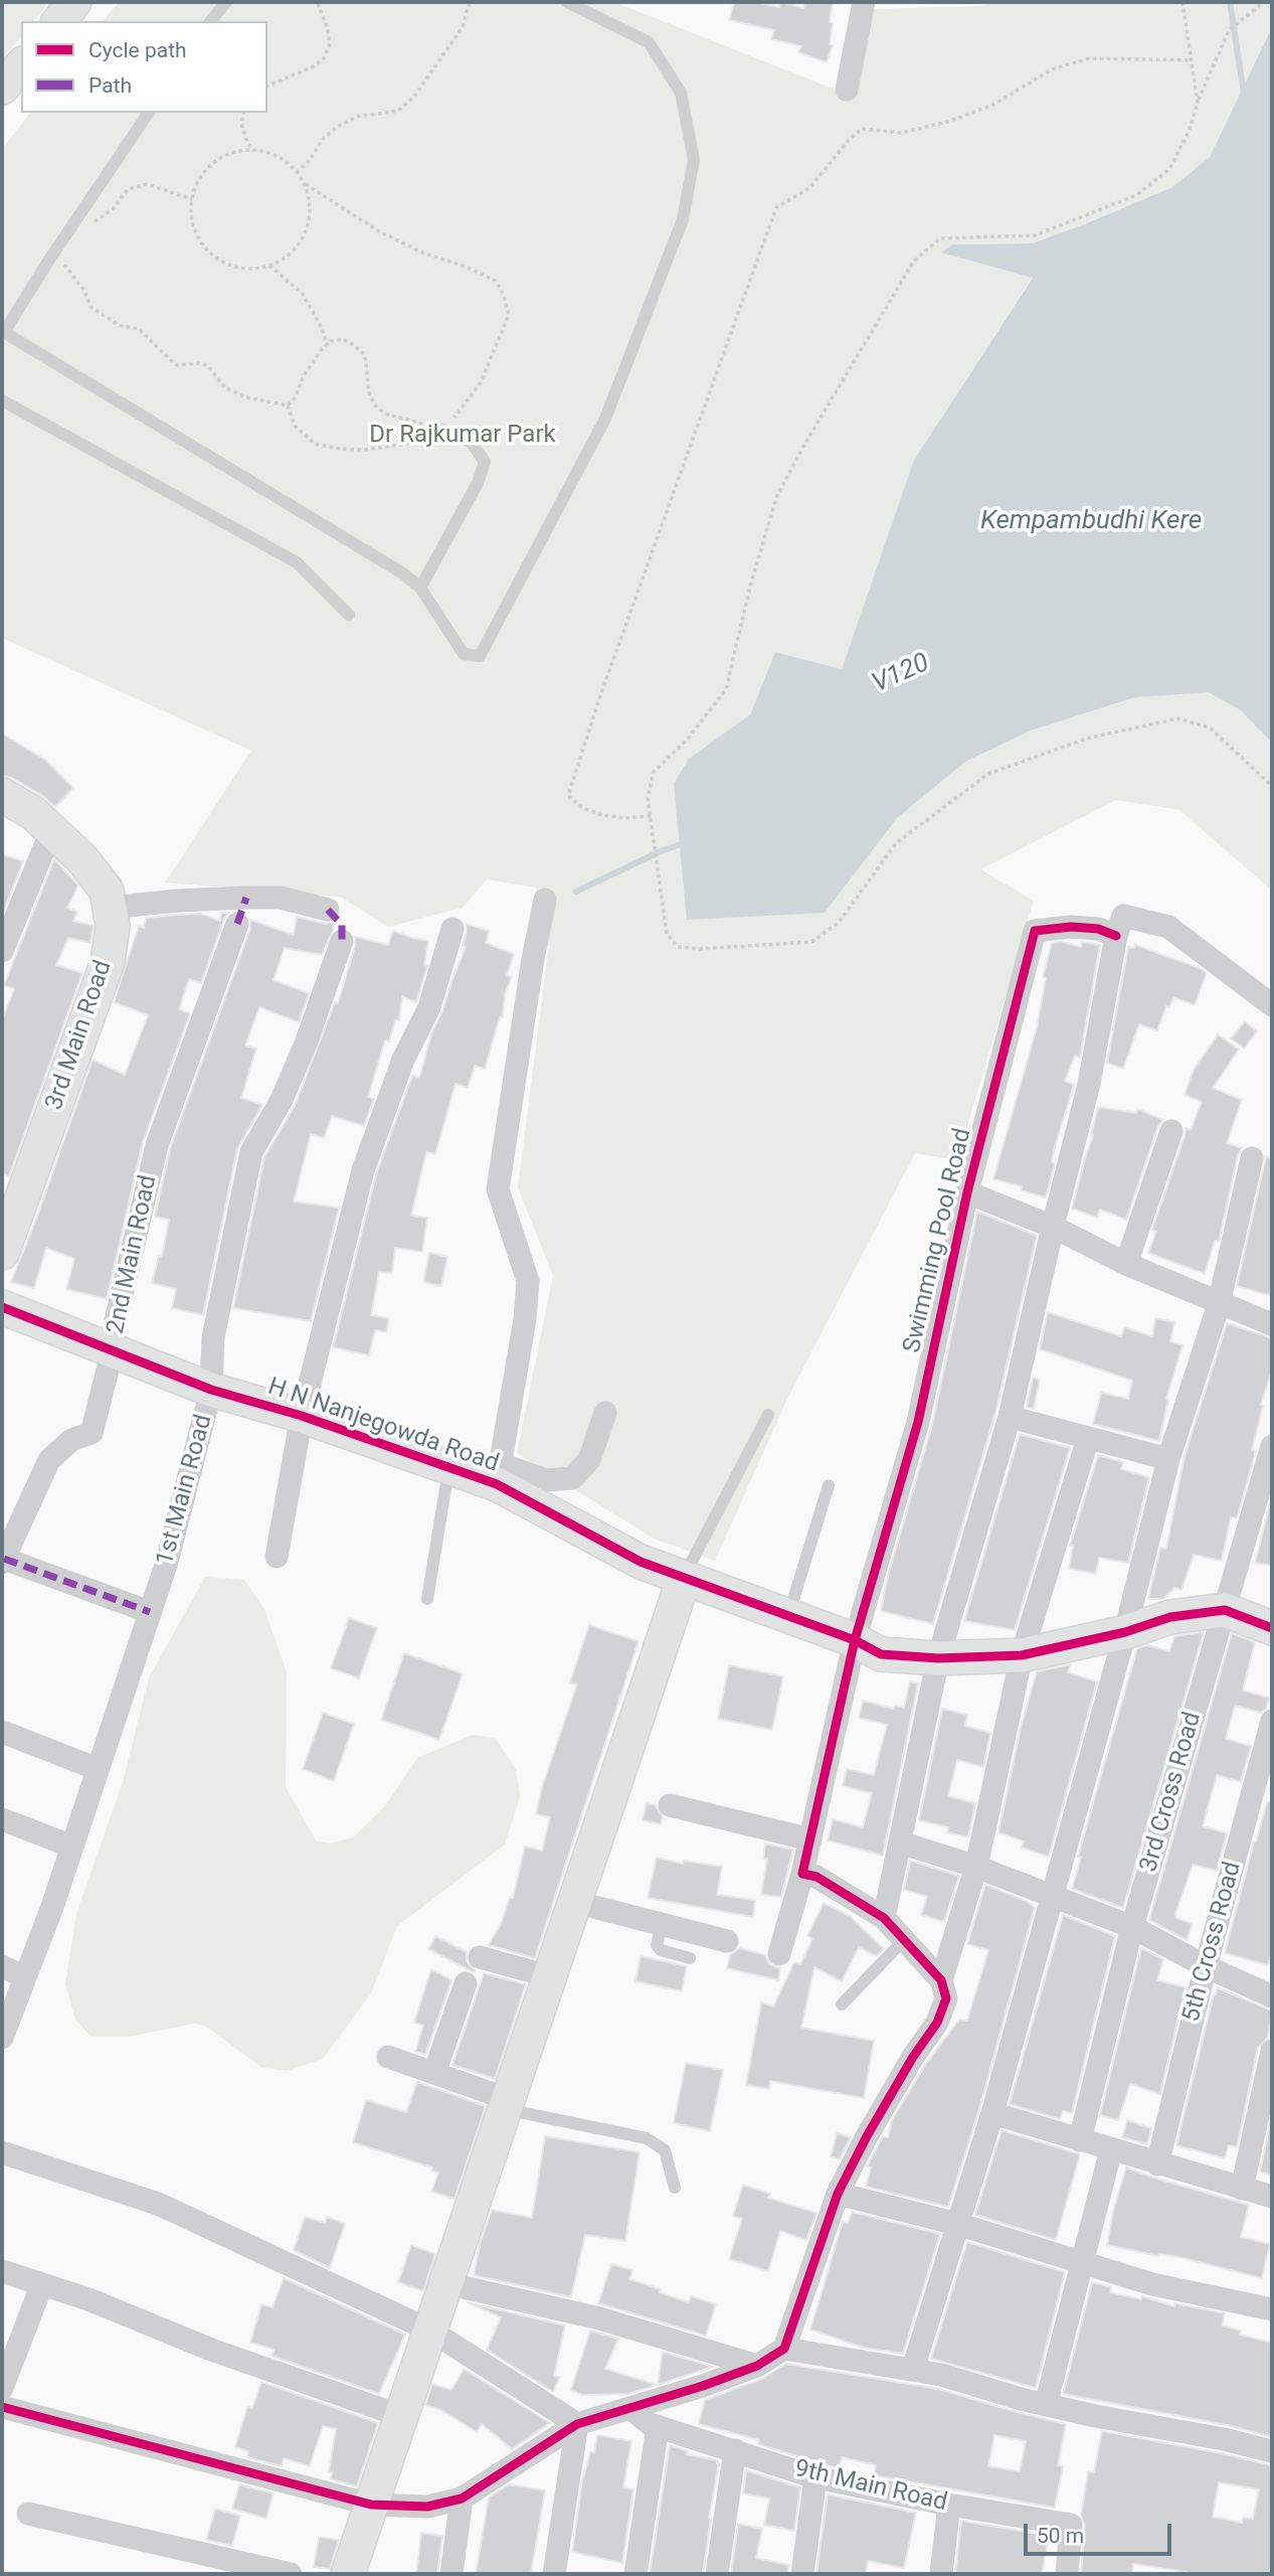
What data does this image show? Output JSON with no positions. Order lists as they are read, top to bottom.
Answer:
{
  "streets": {
    "street": [
      "3rd Main Road",
      "Swimming Pool Road",
      "2nd Main Road",
      "H N Nanjegowda Road",
      "1st Main Road",
      "3rd Cross Road",
      "5th Cross Road",
      "9th Main Road"
    ]
  },
  "crossings": [
    ["Swimming Pool Road", "H N Nanjegowda Road"],
    ["2nd Main Road", "H N Nanjegowda Road"],
    ["H N Nanjegowda Road", "1st Main Road"],
    ["H N Nanjegowda Road", "3rd Cross Road"]
  ],
  "water": ["Kempambudhi Kere", "V120"],
  "parks": ["Dr Rajkumar Park"],
  "legend": ["Cycle path", "Path"],
  "scale_bar": "50 m"
}
